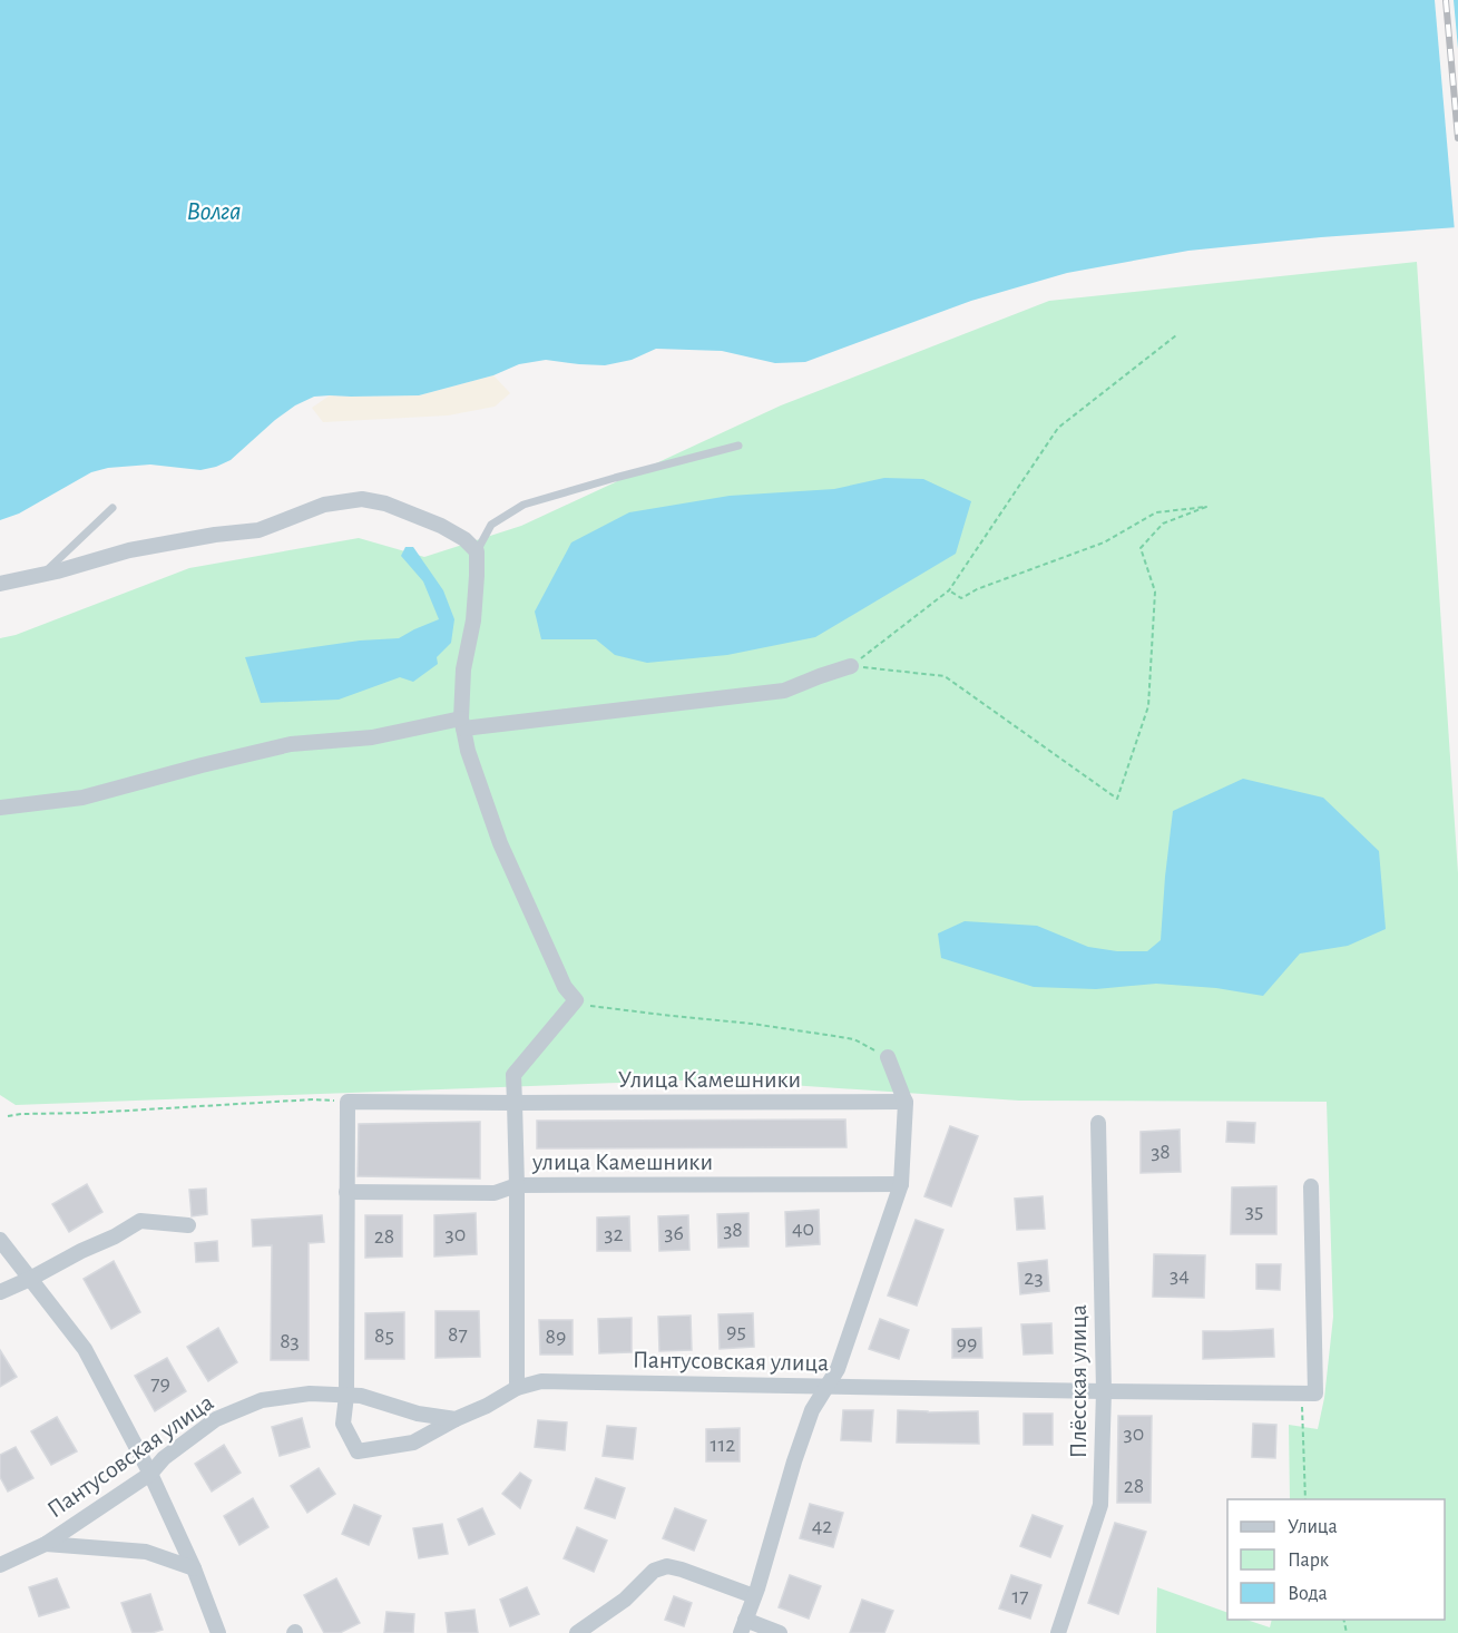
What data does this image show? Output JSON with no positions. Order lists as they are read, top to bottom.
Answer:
{
  "streets": {
    "street": [
      "Улица Камешники",
      "улица Камешники",
      "Пантусовская улица",
      "Плёсская улица"
    ]
  },
  "crossings": [
    ["Пантусовская улица", "Плёсская улица"]
  ],
  "water": ["Волга"],
  "house_numbers": [
    "38",
    "35",
    "40",
    "38",
    "36",
    "30",
    "32",
    "28",
    "34",
    "23",
    "95",
    "87",
    "85",
    "89",
    "83",
    "99",
    "79",
    "30",
    "112",
    "28",
    "42",
    "17"
  ],
  "legend": ["Улица", "Парк", "Вода"]
}
